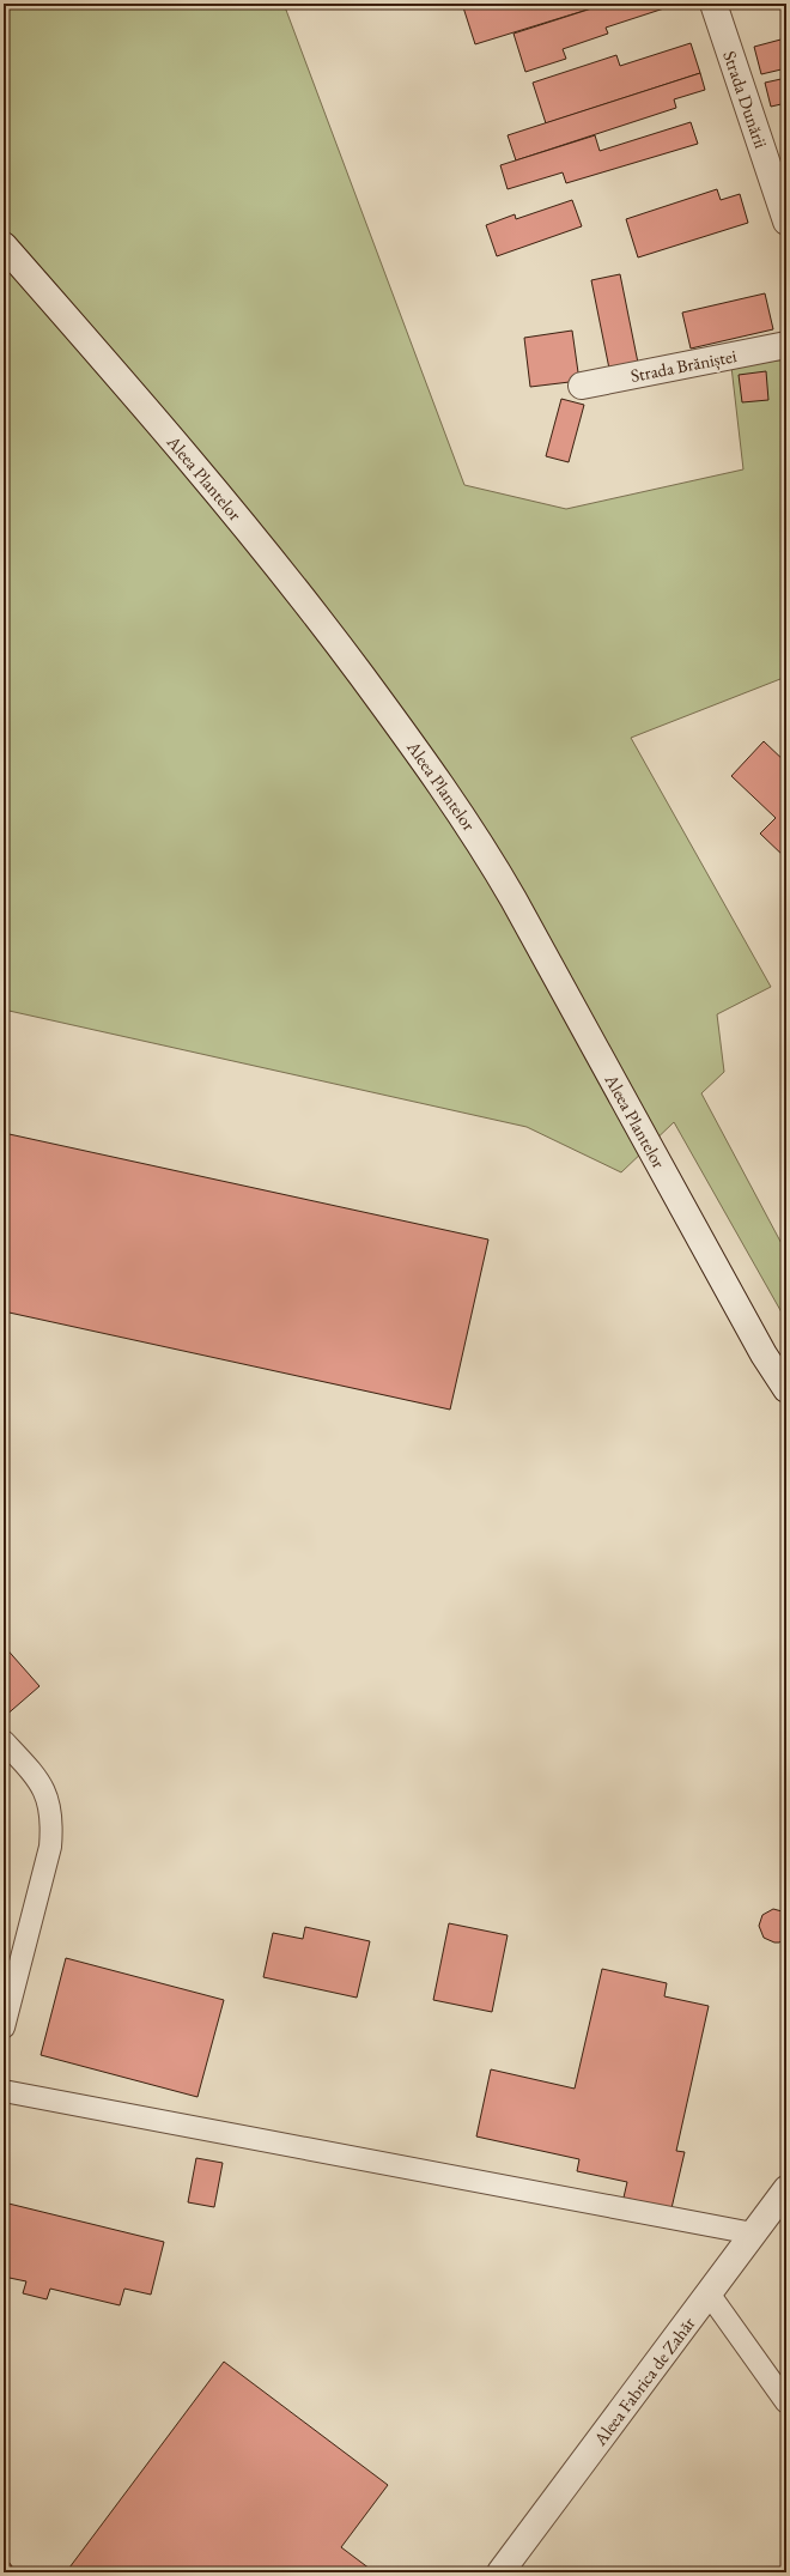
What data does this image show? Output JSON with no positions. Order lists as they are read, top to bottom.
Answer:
{
  "streets": {
    "main road": [
      "Strada Dunării",
      "Strada Brăniștei",
      "Aleea Plantelor",
      "Aleea Fabrica de Zahăr"
    ]
  }
}
